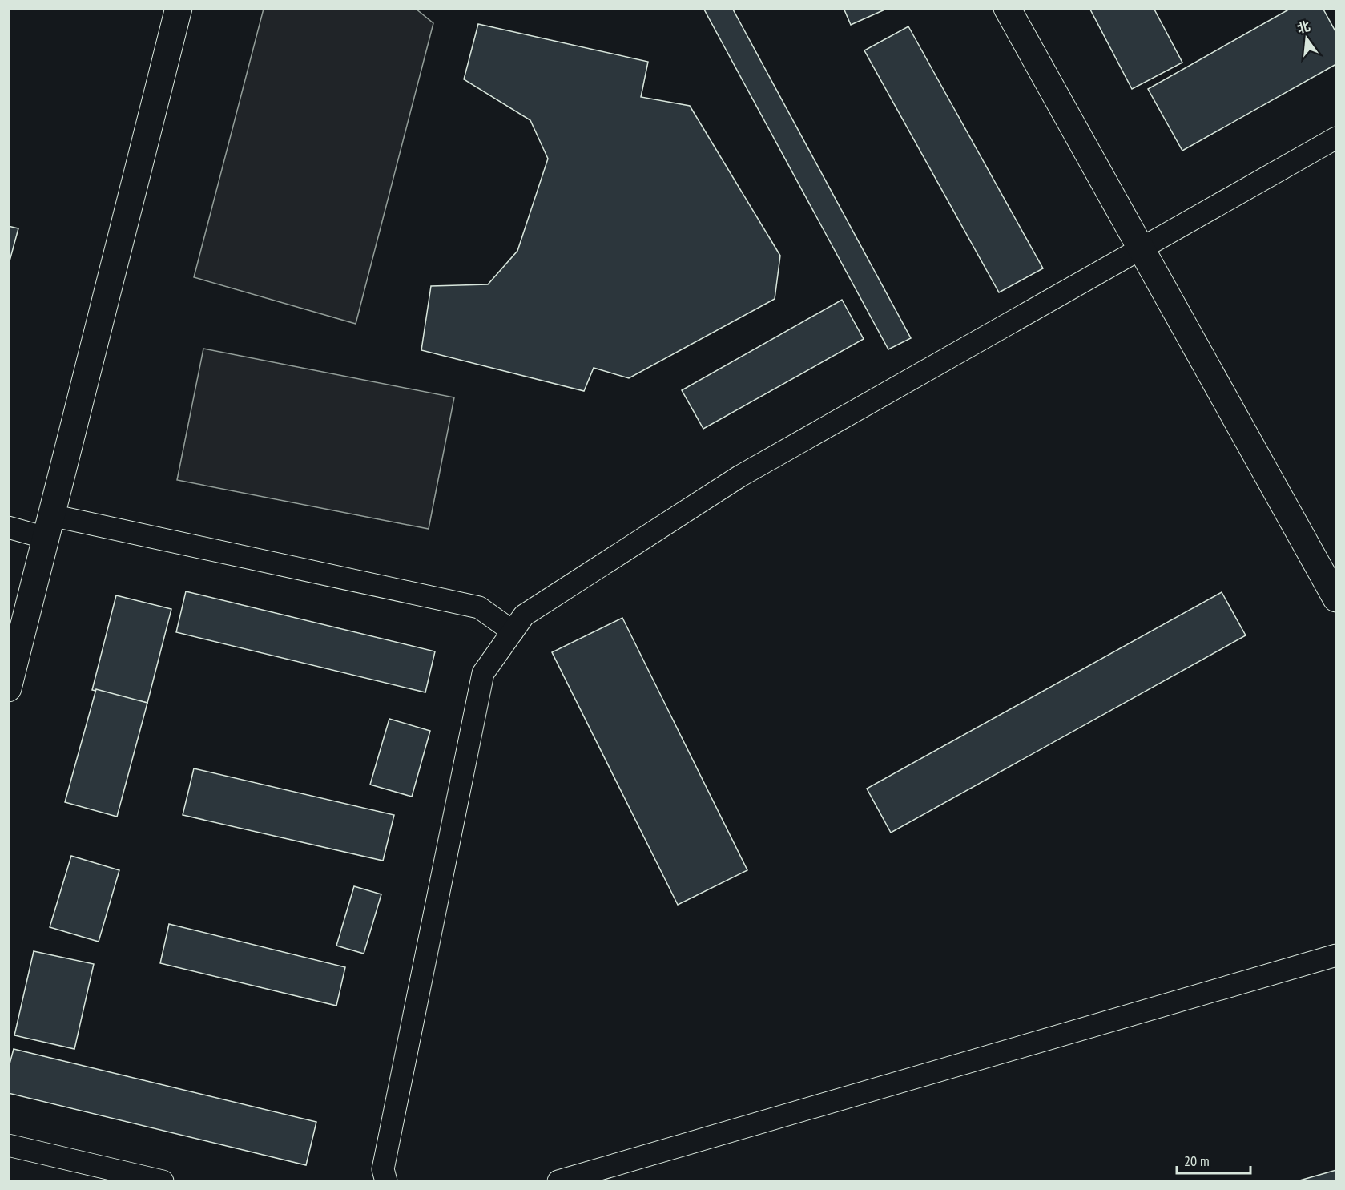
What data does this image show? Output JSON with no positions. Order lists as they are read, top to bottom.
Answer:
{
  "scale_bar": "20 m",
  "north": "top"
}
